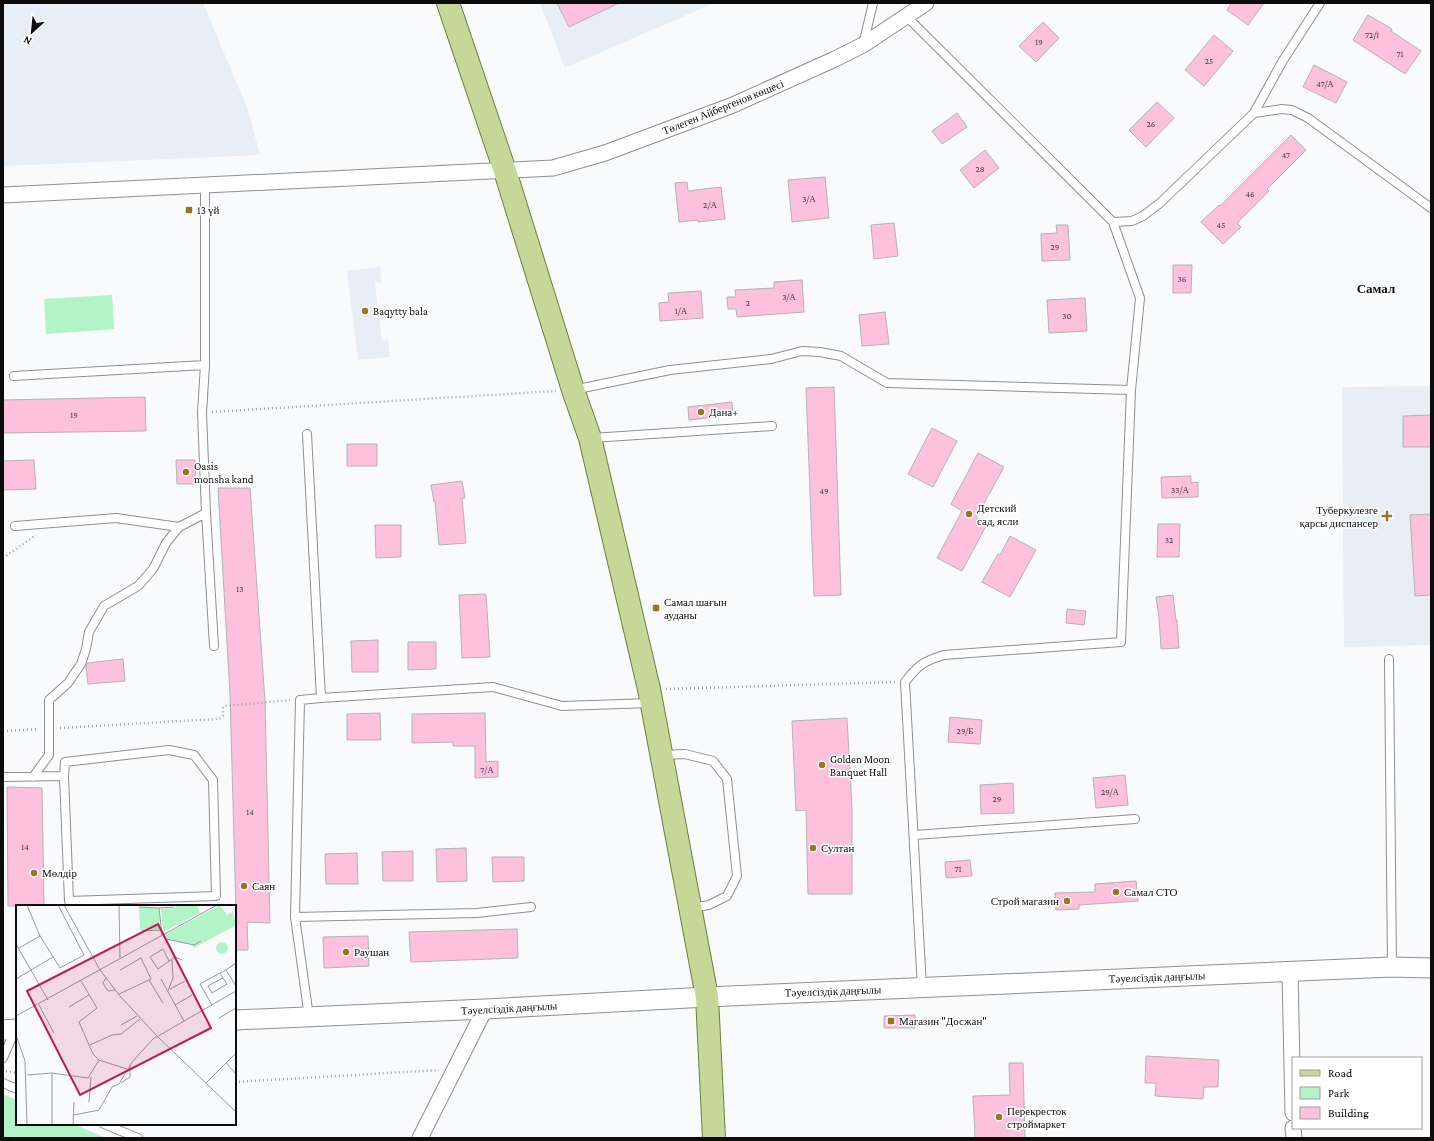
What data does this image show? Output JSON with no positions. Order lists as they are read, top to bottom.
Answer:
{
  "streets": {
    "street": ["Төлеген Айбергенов көшесі", "Тәуелсіздік даңғылы"]
  },
  "districts": ["Самал"],
  "places": {
    "transit": ["13 үй", "Самал шағын ауданы", "Магазин \"Досжан\""],
    "other": [
      "Baqytty bala",
      "Дана+",
      "Oasis monsha kand",
      "Детский сад, ясли",
      "Golden Moon Banquet Hall",
      "Султан",
      "Мөлдір",
      "Саян",
      "Самал СТО",
      "Строй магазин",
      "Раушан",
      "Перекресток строймаркет"
    ],
    "health": ["Туберкулезге қарсы диспансер"]
  },
  "house_numbers": [
    "72/1",
    "19",
    "71",
    "25",
    "47/А",
    "26",
    "47",
    "28",
    "46",
    "3/А",
    "2/А",
    "45",
    "29",
    "36",
    "3/А",
    "2",
    "1/А",
    "30",
    "19",
    "33/А",
    "49",
    "32",
    "13",
    "29/Б",
    "7/А",
    "29/А",
    "29",
    "14",
    "14",
    "71"
  ],
  "legend": ["Road", "Park", "Building"],
  "north": "bottom left"
}
